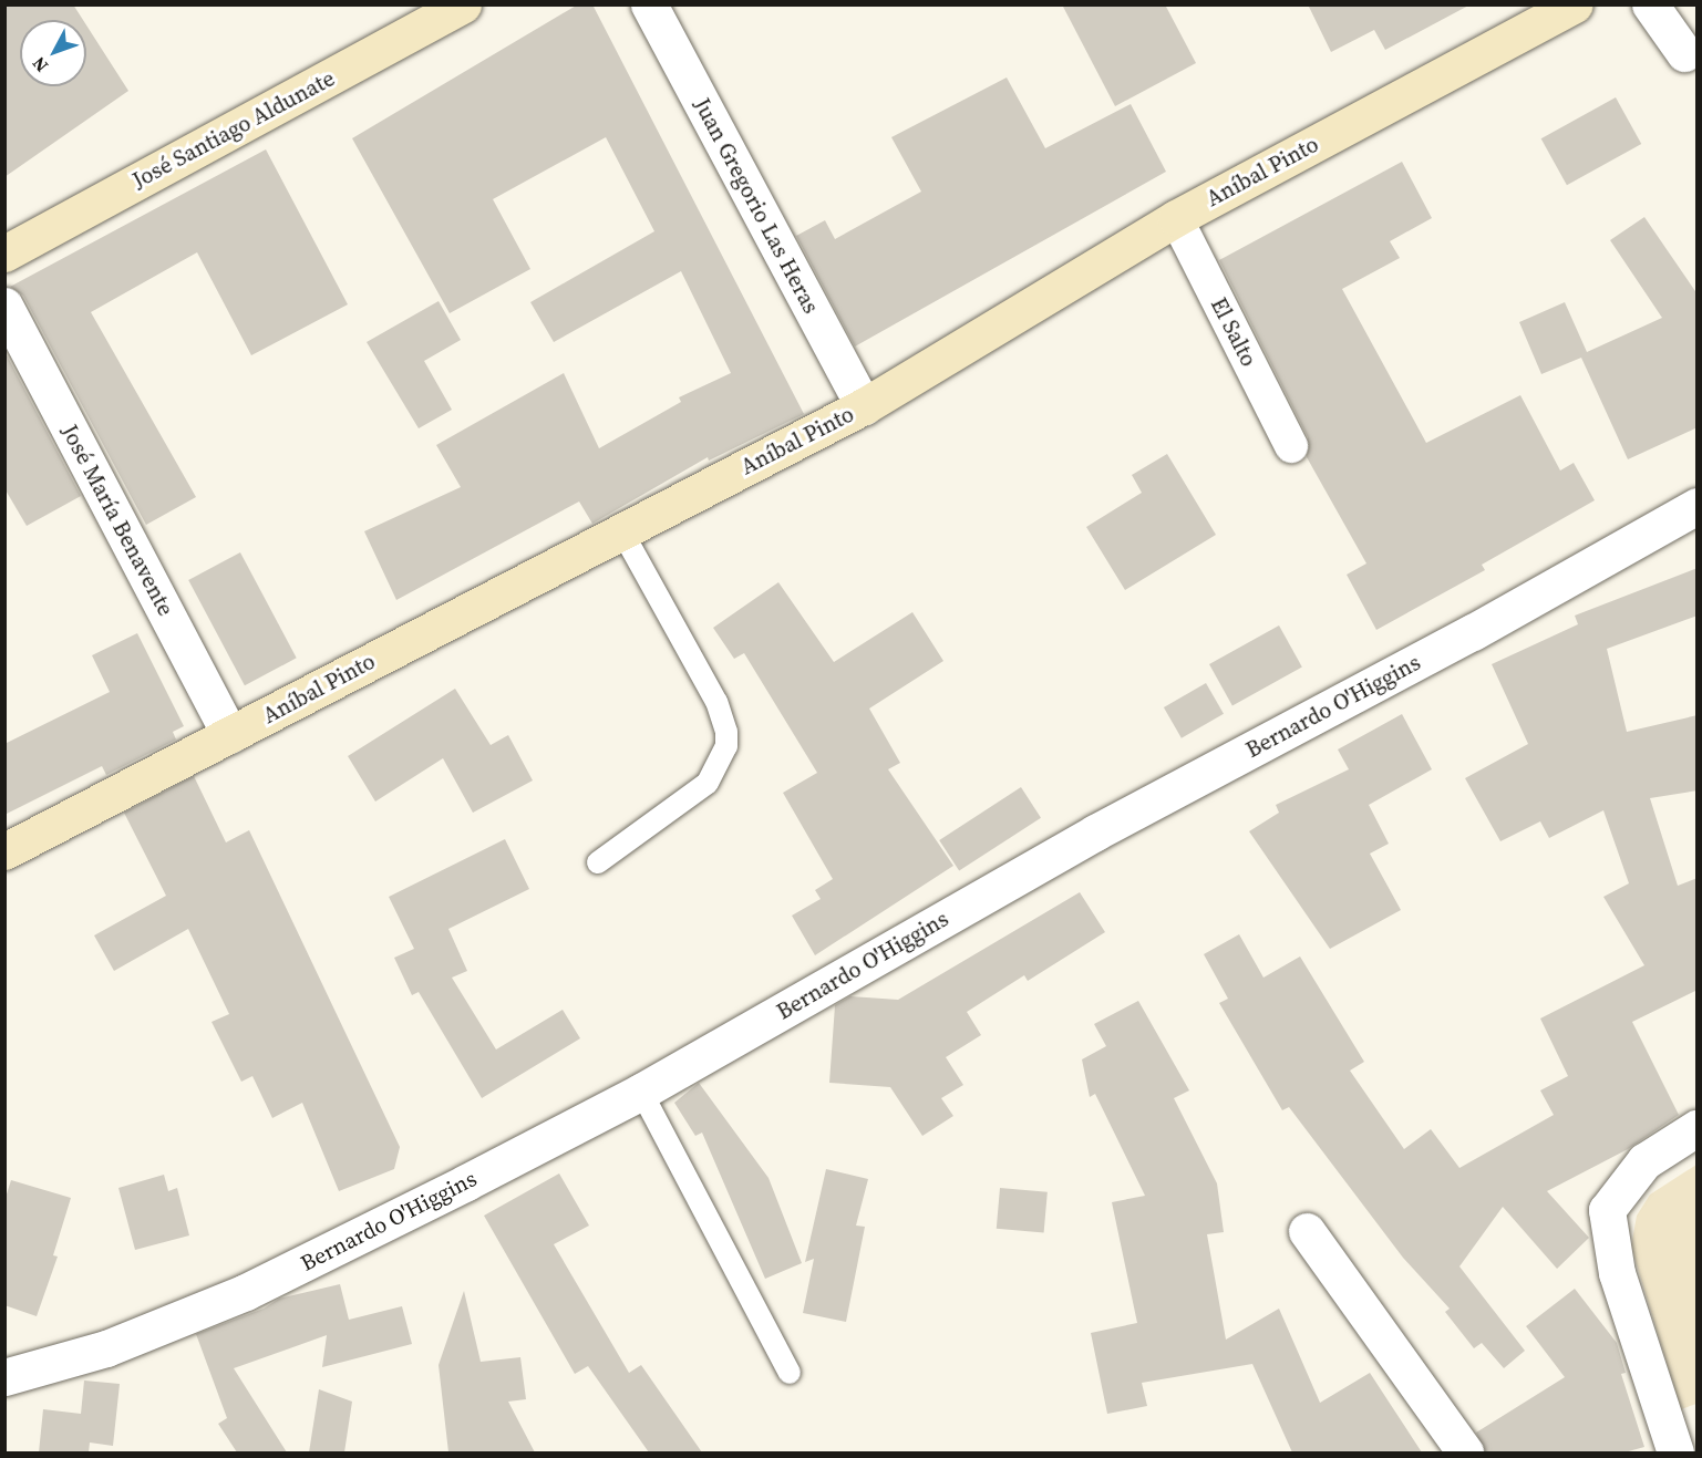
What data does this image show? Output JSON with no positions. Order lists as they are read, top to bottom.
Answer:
{
  "streets": {
    "main road": ["José Santiago Aldunate", "Aníbal Pinto"],
    "street": [
      "Juan Gregorio Las Heras",
      "El Salto",
      "José María Benavente",
      "Bernardo O'Higgins"
    ]
  },
  "crossings": [
    ["Aníbal Pinto", "Juan Gregorio Las Heras"],
    ["Aníbal Pinto", "El Salto"],
    ["Aníbal Pinto", "José María Benavente"]
  ],
  "north": "bottom left"
}
